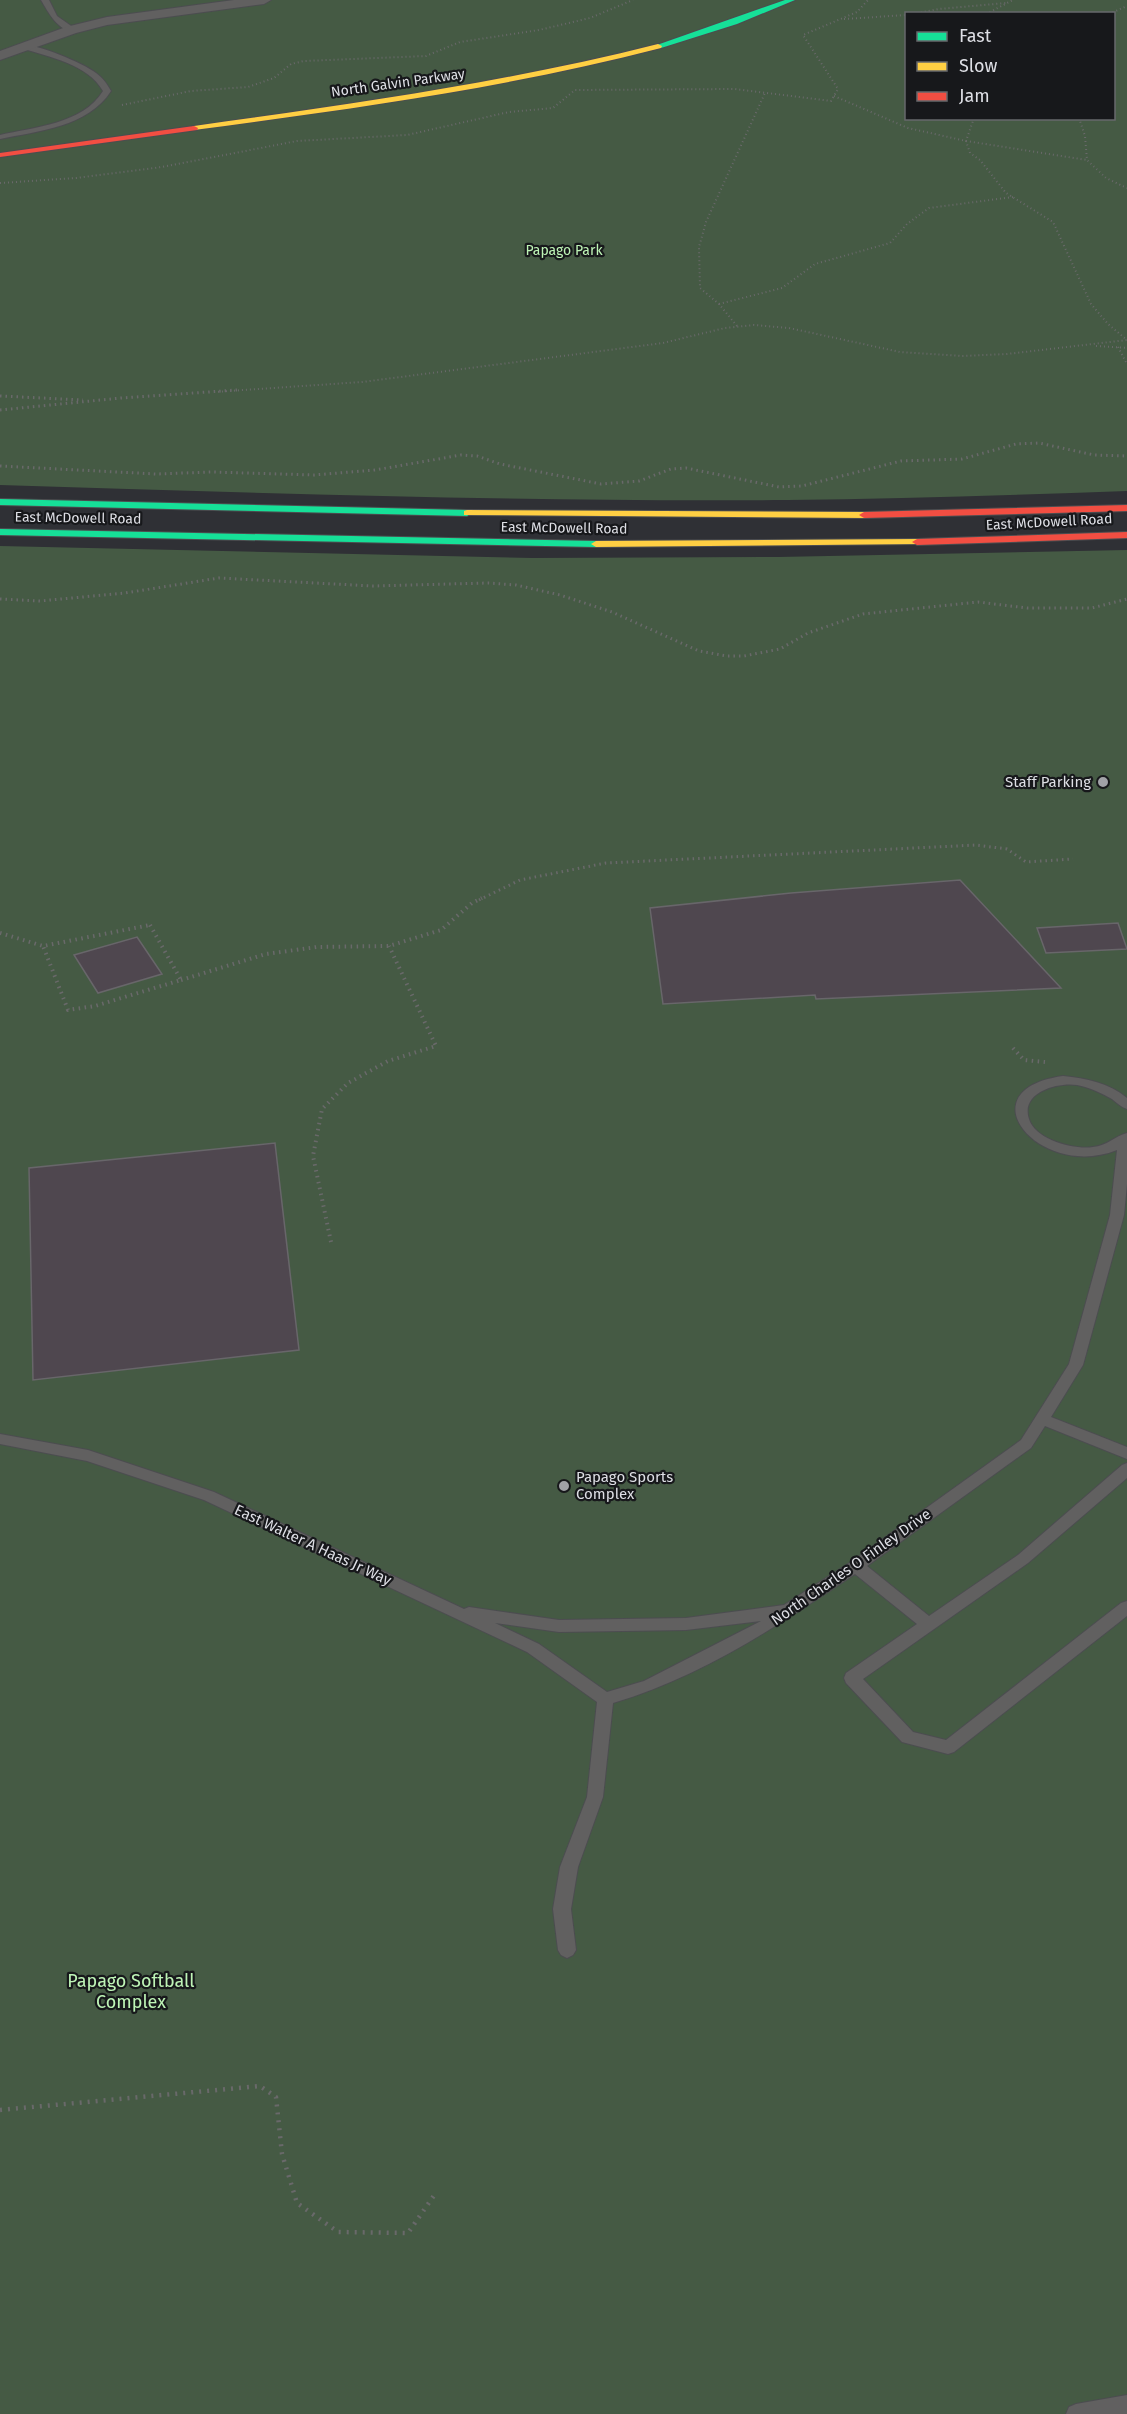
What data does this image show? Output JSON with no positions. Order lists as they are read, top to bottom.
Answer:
{
  "streets": {
    "main road": ["North Galvin Parkway", "East McDowell Road"],
    "lane": ["East Walter A Haas Jr Way", "North Charles O Finley Drive"]
  },
  "crossings": [
    ["East Walter A Haas Jr Way", "North Charles O Finley Drive"]
  ],
  "parks": ["Papago Park", "Papago Softball Complex"],
  "places": ["Staff Parking", "Papago Sports Complex"],
  "legend": ["Fast", "Slow", "Jam"]
}
